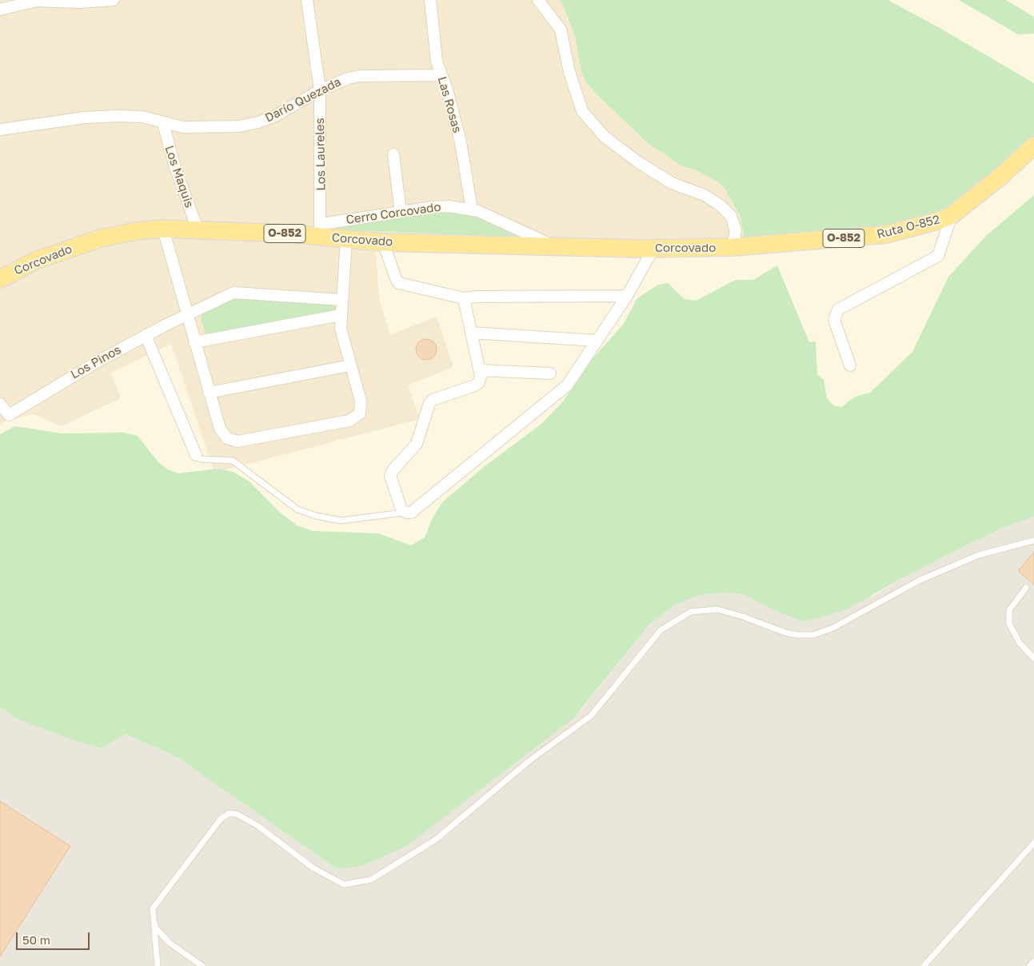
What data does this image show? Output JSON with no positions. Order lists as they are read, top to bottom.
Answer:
{
  "streets": {
    "main road": ["Ruta O-852", "O-852", "Corcovado"],
    "street": [
      "Darío Quezada",
      "Las Rosas",
      "Los Laureles",
      "Los Maquis",
      "Cerro Corcovado",
      "Los Pinos"
    ]
  },
  "crossings": [
    ["Darío Quezada", "Las Rosas"],
    ["Darío Quezada", "Los Laureles"],
    ["Darío Quezada", "Los Maquis"],
    ["Las Rosas", "Cerro Corcovado"],
    ["Los Laureles", "Cerro Corcovado"],
    ["Los Laureles", "Corcovado"],
    ["Los Maquis", "Corcovado"],
    ["Cerro Corcovado", "Corcovado"],
    ["Ruta O-852", "Corcovado"]
  ],
  "scale_bar": "50 m"
}
